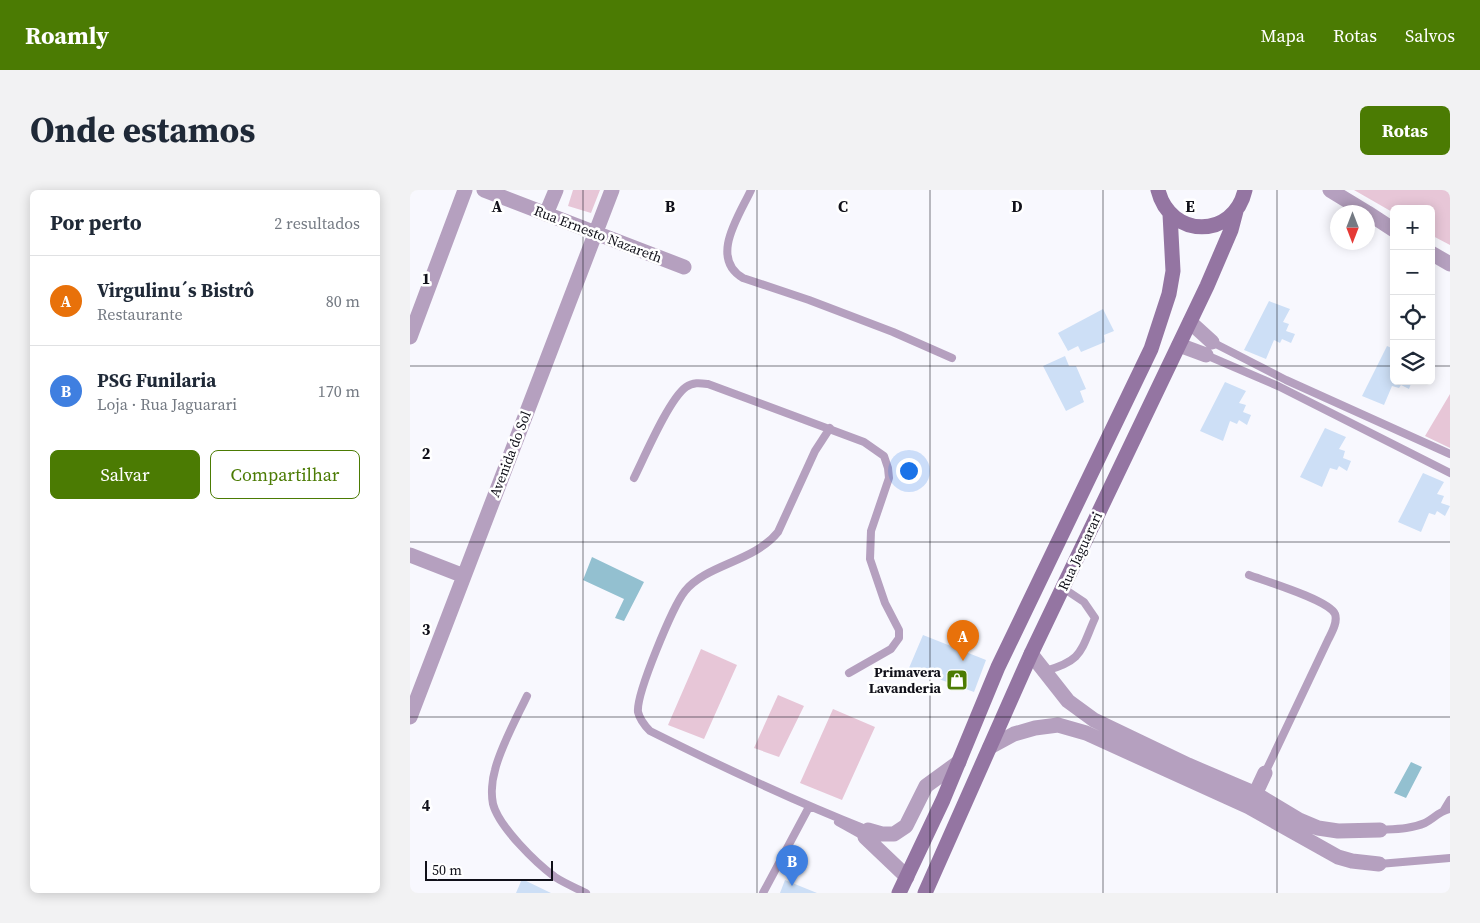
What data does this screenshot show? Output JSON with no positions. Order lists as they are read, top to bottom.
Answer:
{
  "streets": {
    "main road": ["Rua Jaguarari"],
    "street": ["Rua Ernesto Nazareth", "Avenida do Sol"]
  },
  "crossings": [
    ["Rua Ernesto Nazareth", "Avenida do Sol"]
  ],
  "places": {
    "shop": ["Primavera Lavanderia"]
  },
  "scale_bar": "50 m",
  "north": "bottom",
  "page": {
    "header": "Roamly",
    "nav": ["Mapa", "Rotas", "Salvos"],
    "title": "Onde estamos",
    "buttons": [
      "Rotas",
      ["Salvar", "Compartilhar"]
    ],
    "heading": ["Por perto", "2 resultados"],
    "map_buttons": ["+", "−"],
    "list": [
      {
        "mark": "A",
        "name": "Virgulinu´s Bistrô",
        "note": "Restaurante",
        "value": "80 m"
      },
      {
        "mark": "B",
        "name": "PSG Funilaria",
        "note": "Loja · Rua Jaguarari",
        "value": "170 m"
      }
    ],
    "pins": ["A", "B"],
    "scale": "50 m"
  },
  "grid": {
    "columns": [
      "A",
      "B",
      "C",
      "D",
      "E"
    ],
    "rows": [
      "1",
      "2",
      "3",
      "4"
    ]
  }
}
